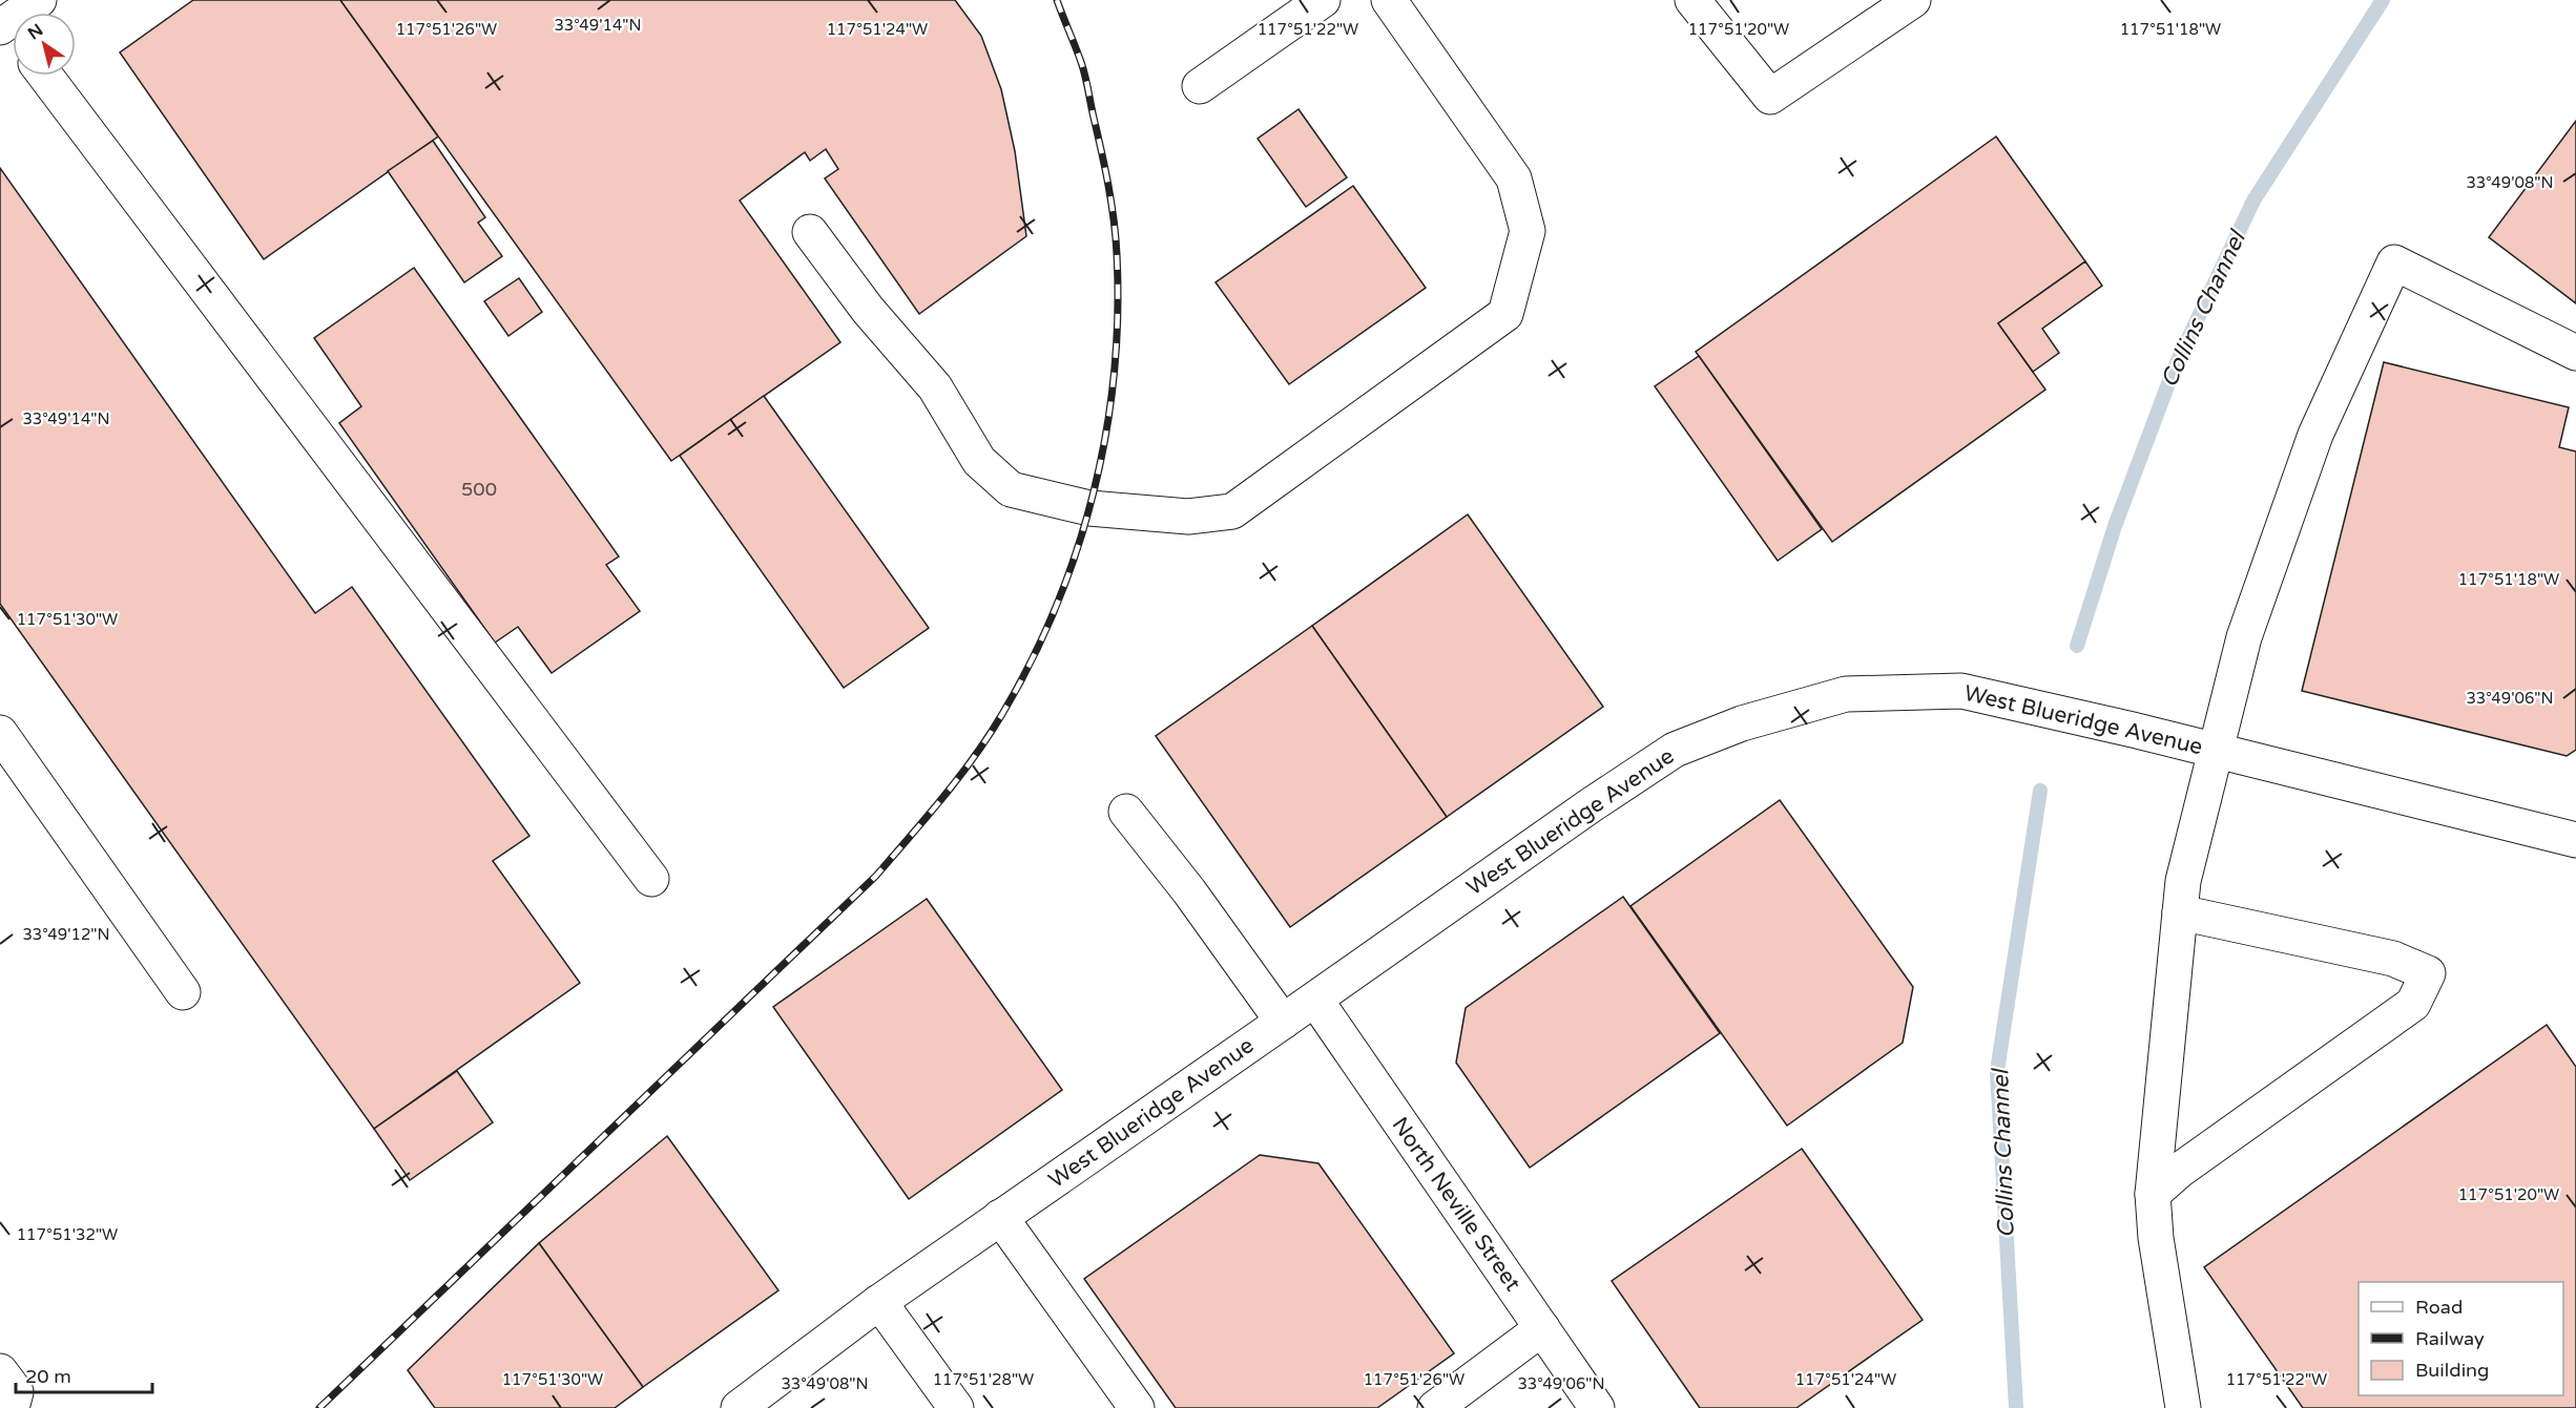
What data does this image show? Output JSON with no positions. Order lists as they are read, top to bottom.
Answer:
{
  "streets": {
    "street": ["West Blueridge Avenue", "North Neville Street"]
  },
  "crossings": [
    ["West Blueridge Avenue", "North Neville Street"]
  ],
  "water": ["Collins Channel"],
  "house_numbers": ["500"],
  "legend": ["Road", "Railway", "Building"],
  "scale_bar": "20 m",
  "north": "top left",
  "coordinates": [
    "33°49'14\"N",
    "117°51'18\"W",
    "117°51'26\"W",
    "117°51'24\"W",
    "117°51'22\"W",
    "117°51'20\"W",
    "33°49'08\"N",
    "117°51'30\"W",
    "33°49'06\"N",
    "33°49'12\"N",
    "117°51'32\"W",
    "117°51'28\"W"
  ]
}
